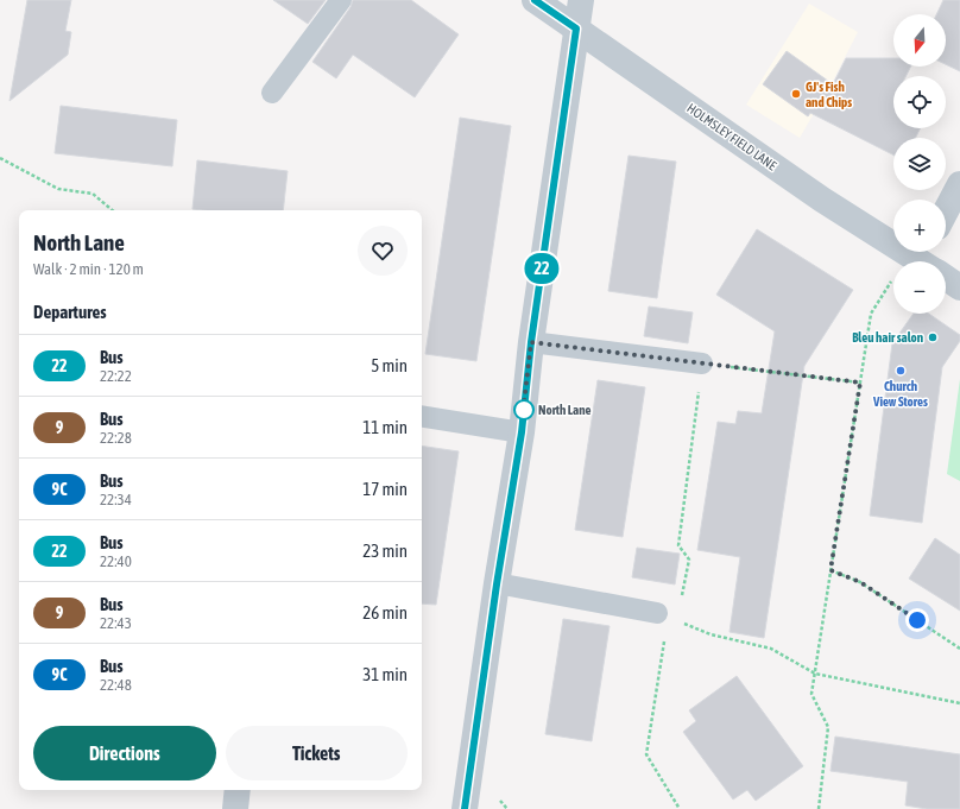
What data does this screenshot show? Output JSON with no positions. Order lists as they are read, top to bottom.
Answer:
{
  "streets": {
    "street": ["HOLMSLEY FIELD LANE"]
  },
  "places": [
    "GJ's Fish and Chips",
    "Bleu hair salon",
    "Church View Stores",
    "North Lane"
  ],
  "lines": ["bus line 22"],
  "north": "bottom",
  "page": {
    "on_map": "22",
    "map_buttons": ["+", "−"],
    "heading": [
      ["North Lane", "Walk · 2 min · 120 m"],
      "Departures"
    ],
    "list": [
      {
        "mark": "22",
        "name": "Bus",
        "note": "22:22",
        "value": "5 min"
      },
      {
        "mark": "9",
        "name": "Bus",
        "note": "22:28",
        "value": "11 min"
      },
      {
        "mark": "9C",
        "name": "Bus",
        "note": "22:34",
        "value": "17 min"
      },
      {
        "mark": "22",
        "name": "Bus",
        "note": "22:40",
        "value": "23 min"
      },
      {
        "mark": "9",
        "name": "Bus",
        "note": "22:43",
        "value": "26 min"
      },
      {
        "mark": "9C",
        "name": "Bus",
        "note": "22:48",
        "value": "31 min"
      }
    ],
    "buttons": ["Directions", "Tickets"]
  }
}
